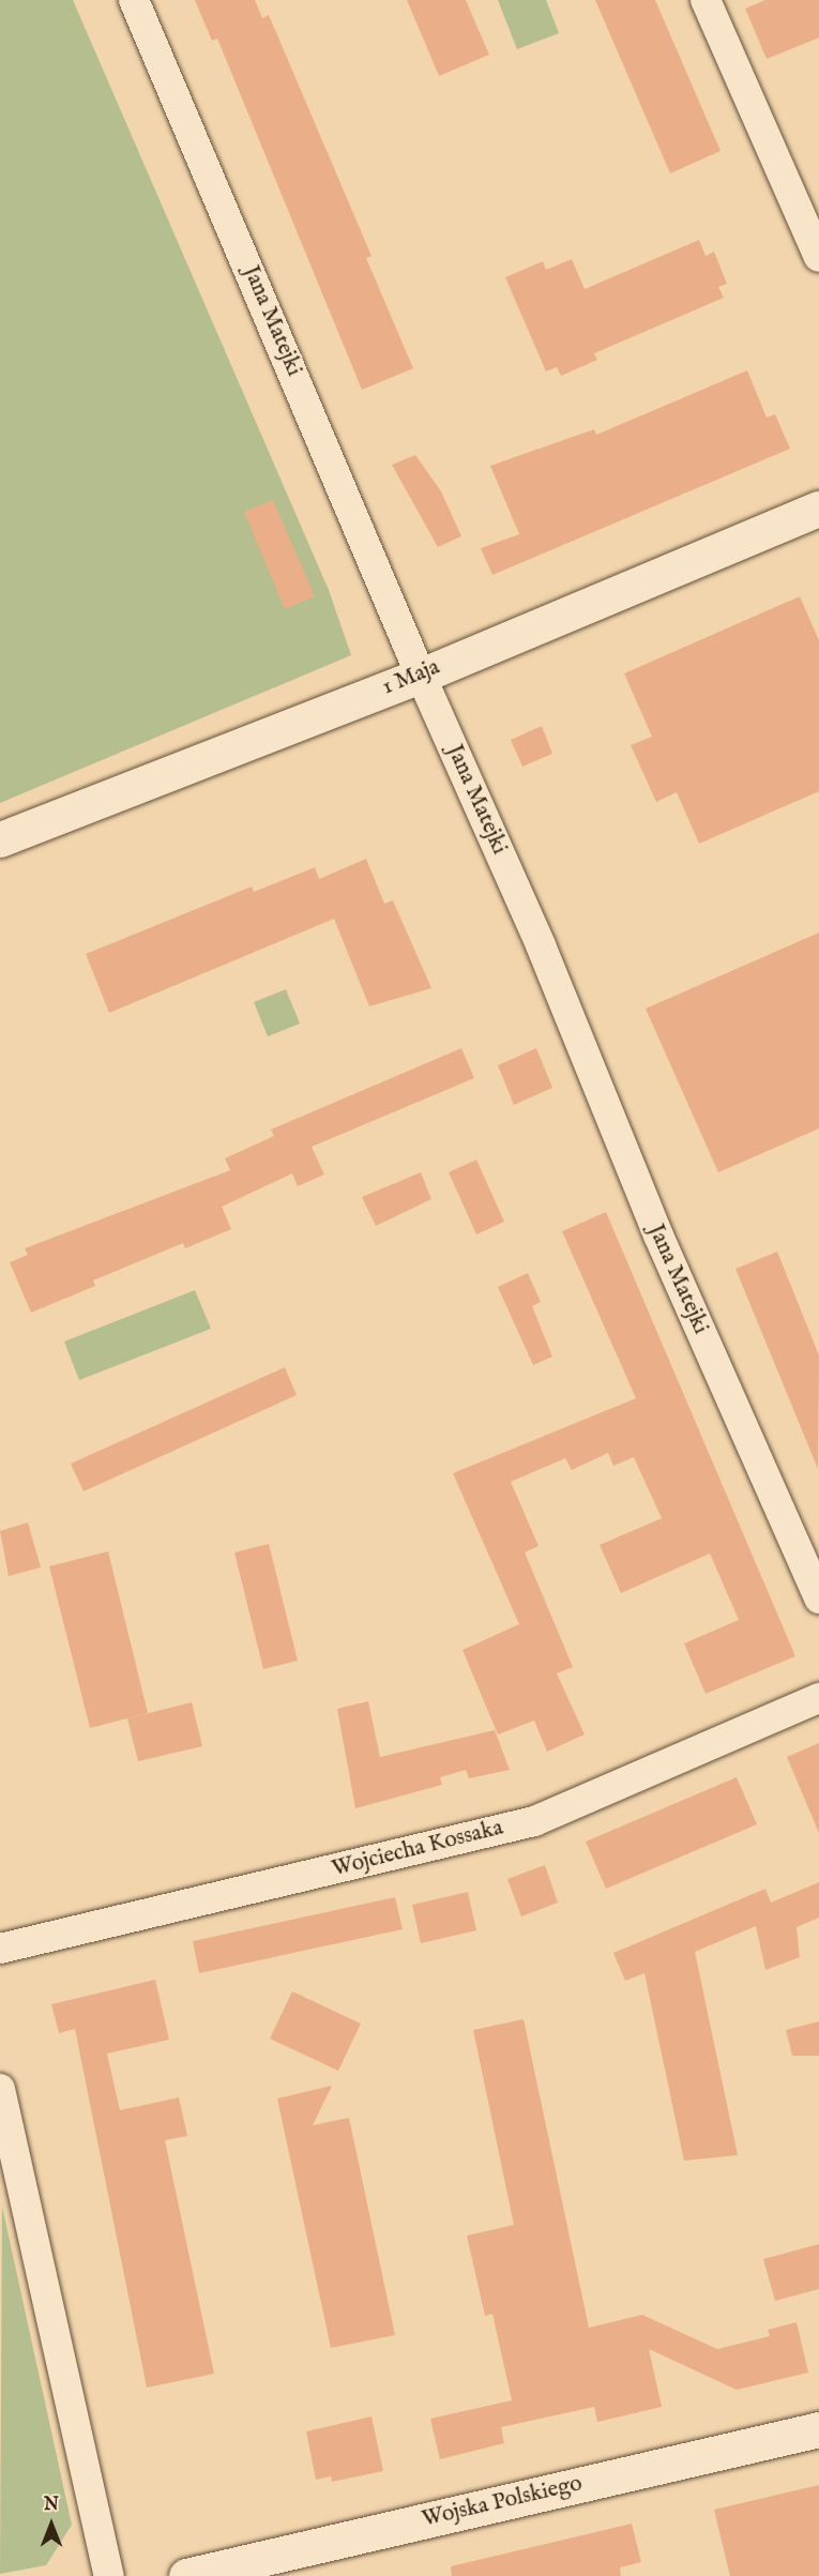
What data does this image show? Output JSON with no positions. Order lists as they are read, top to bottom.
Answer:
{
  "streets": {
    "street": [
      "Jana Matejki",
      "1 Maja",
      "Wojciecha Kossaka",
      "Wojska Polskiego"
    ]
  },
  "crossings": [
    ["Jana Matejki", "1 Maja"]
  ],
  "north": "top"
}
